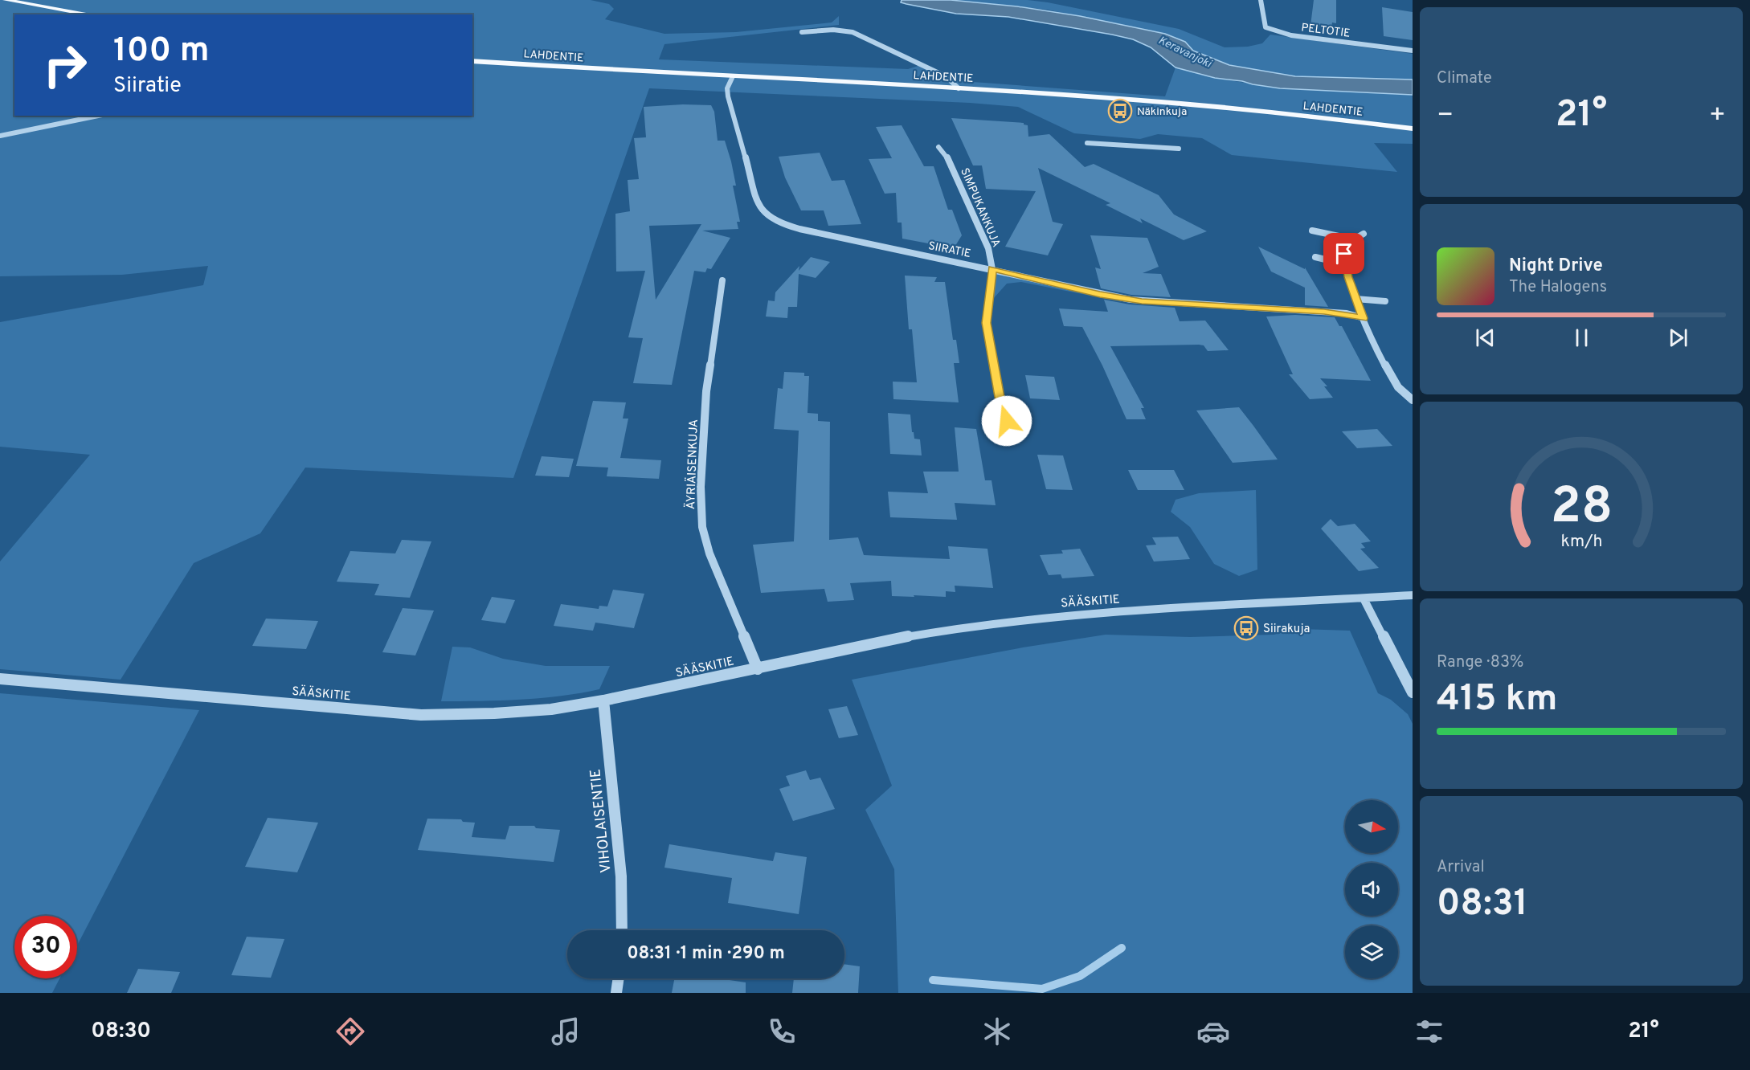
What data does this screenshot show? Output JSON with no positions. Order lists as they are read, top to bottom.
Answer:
{
  "streets": {
    "main road": ["LAHDENTIE"],
    "street": [
      "PELTOTIE",
      "SIMPUKANKUJA",
      "SIIRATIE",
      "ÄYRIÄISENKUJA",
      "SÄÄSKITIE",
      "VIHOLAISENTIE"
    ]
  },
  "crossings": [
    ["LAHDENTIE", "SIIRATIE"],
    ["SIMPUKANKUJA", "SIIRATIE"],
    ["ÄYRIÄISENKUJA", "SÄÄSKITIE"],
    ["SÄÄSKITIE", "VIHOLAISENTIE"]
  ],
  "water": ["Keravanjoki"],
  "places": {
    "bus stop": ["Näkinkuja", "Siirakuja"]
  },
  "north": "right",
  "page": {
    "tile": [
      "Climate",
      ["Range · 83%", "415 km"],
      ["Arrival", "08:31"]
    ],
    "turn": ["100 m", "Siiratie"],
    "heat": ["−", "21°", "+"],
    "song": ["Night Drive", "The Halogens"],
    "limit": "30",
    "trip": "08:31 · 1 min · 290 m",
    "tabs": ["08:30", "21°"],
    "gauge": ["28", "km/h"]
  }
}
